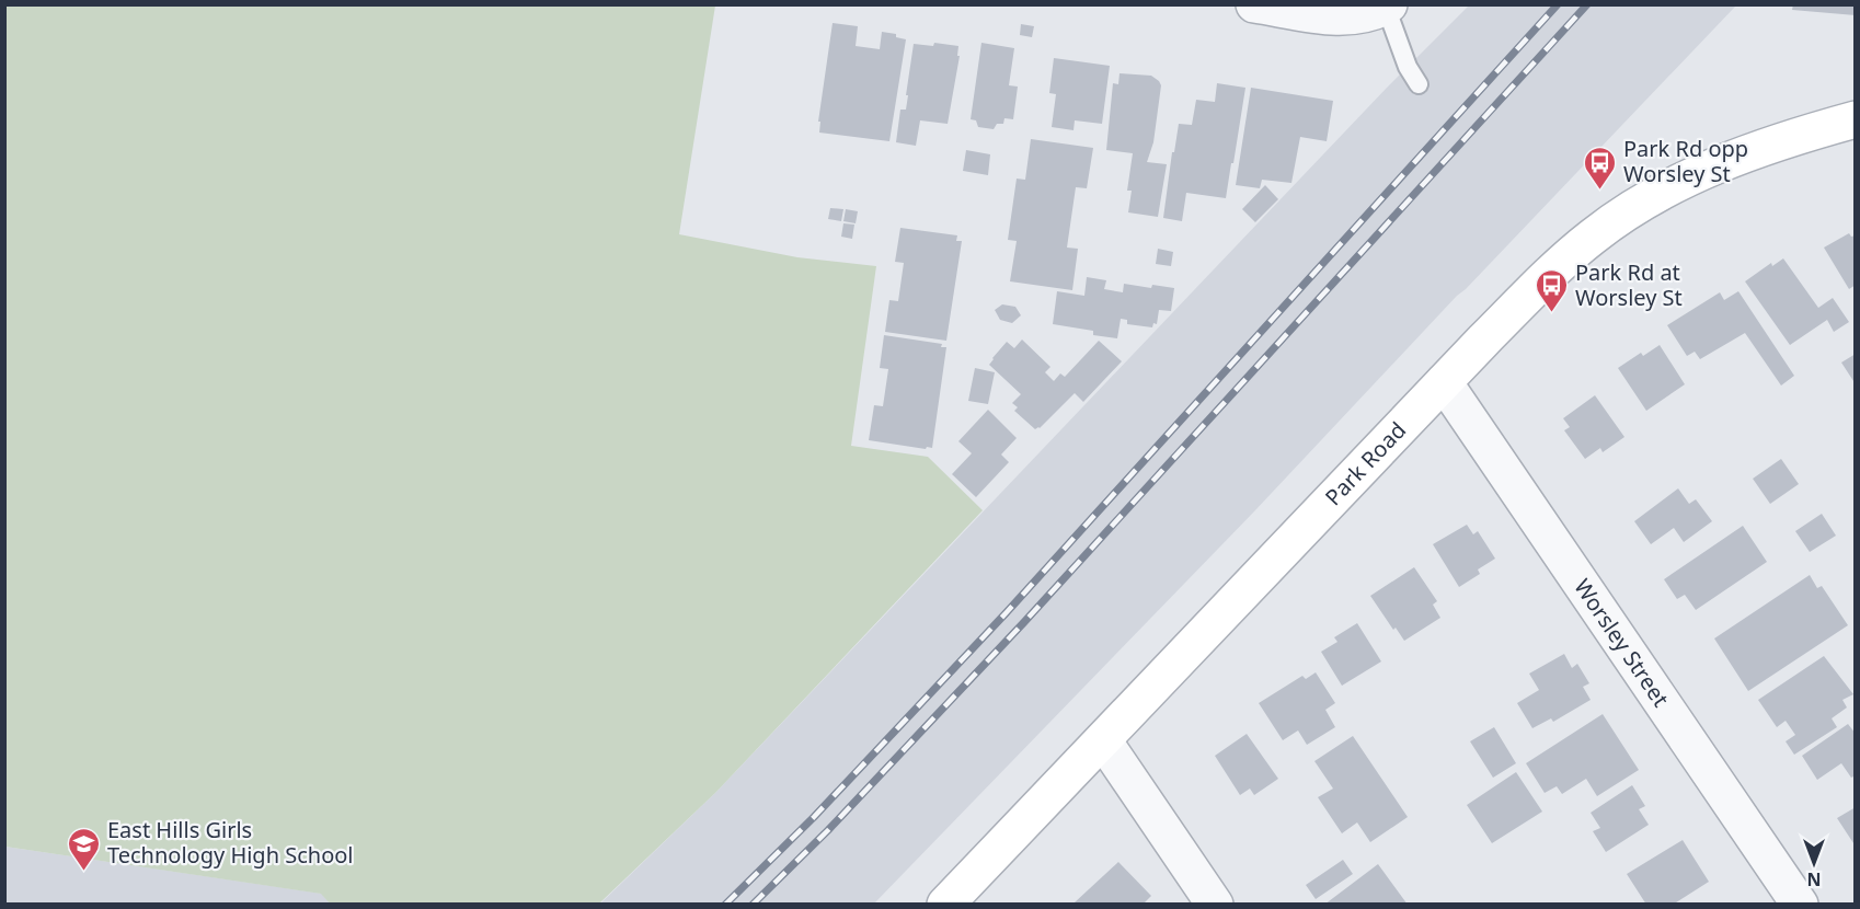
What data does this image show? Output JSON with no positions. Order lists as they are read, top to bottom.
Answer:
{
  "streets": {
    "main road": ["Park Road"],
    "street": ["Worsley Street"]
  },
  "crossings": [
    ["Park Road", "Worsley Street"]
  ],
  "places": {
    "bus stop": ["Park Rd opp Worsley St", "Park Rd at Worsley St"],
    "school or university": ["East Hills Girls Technology High School"]
  },
  "north": "bottom"
}
